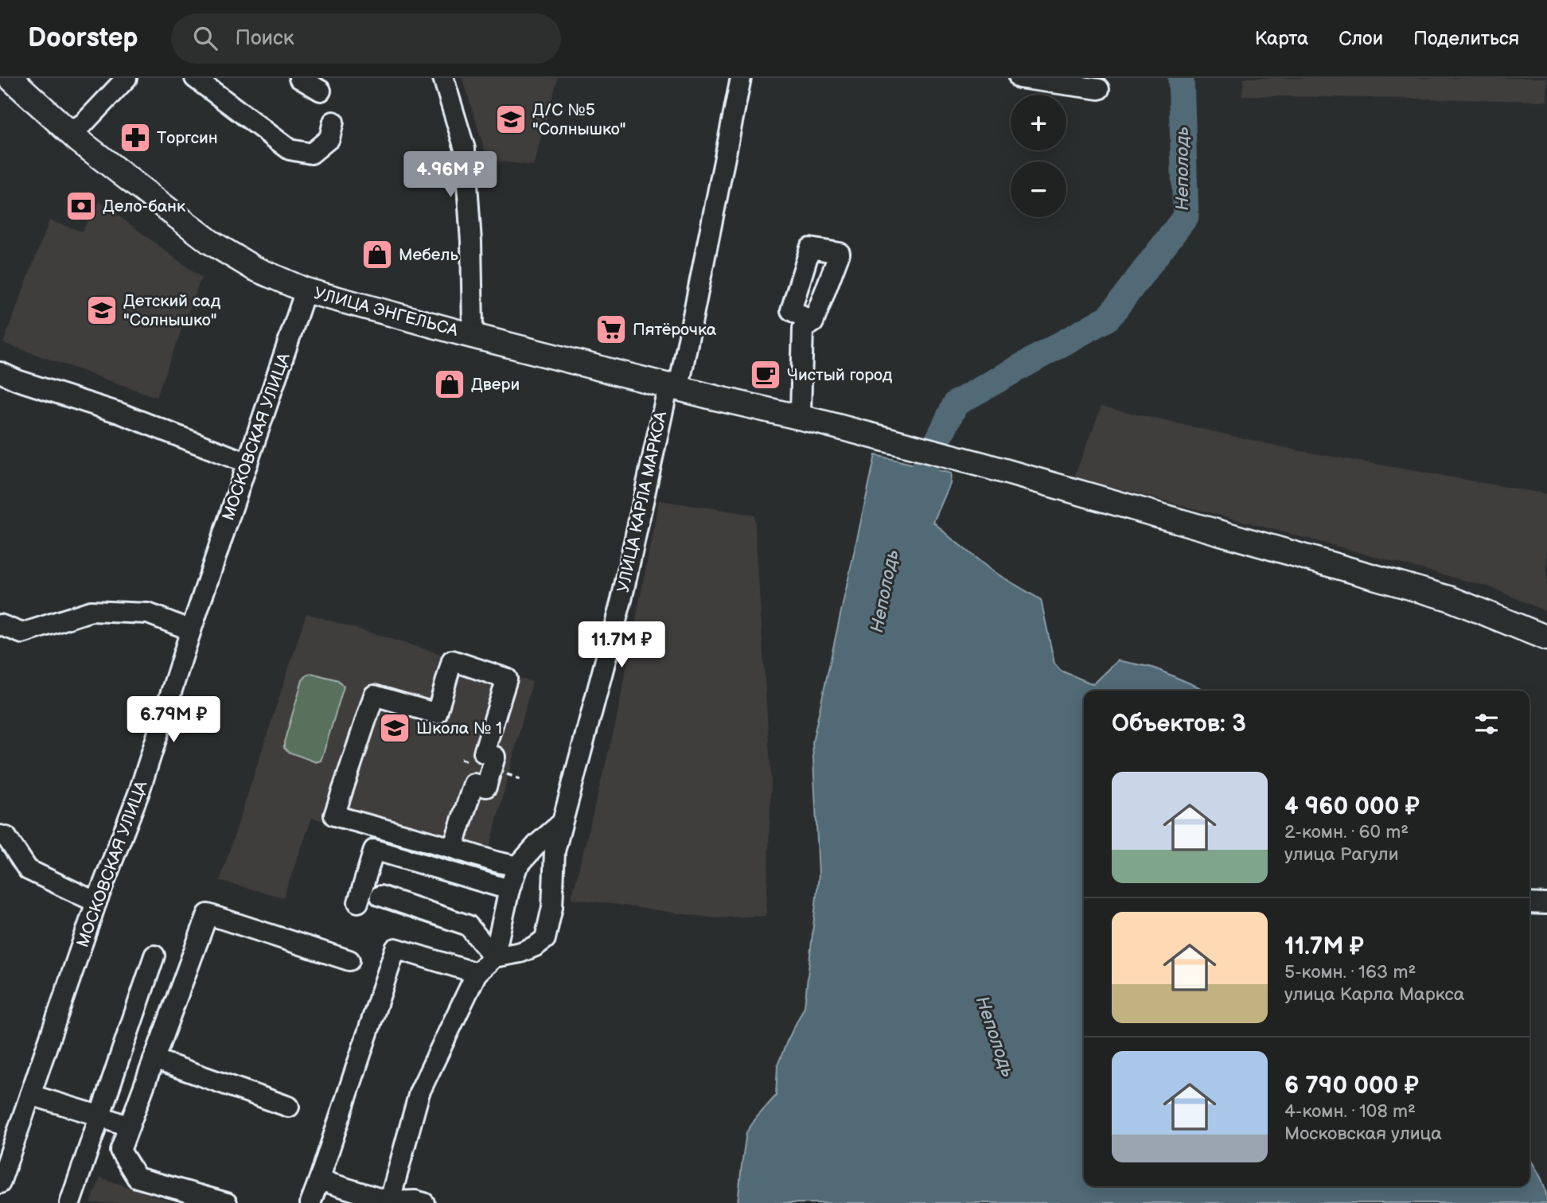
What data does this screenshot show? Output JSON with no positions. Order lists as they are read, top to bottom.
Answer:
{
  "streets": {
    "main road": ["УЛИЦА ЭНГЕЛЬСА"],
    "street": ["МОСКОВСКАЯ УЛИЦА", "УЛИЦА КАРЛА МАРКСА"]
  },
  "crossings": [
    ["УЛИЦА ЭНГЕЛЬСА", "МОСКОВСКАЯ УЛИЦА"],
    ["УЛИЦА ЭНГЕЛЬСА", "УЛИЦА КАРЛА МАРКСА"]
  ],
  "water": ["Неполодь"],
  "places": {
    "school or university": ["Д/С №5 \"Солнышко\"", "Детский сад \"Солнышко\"", "Школа № 1"],
    "pharmacy": ["Торгсин"],
    "bank": ["Дело-банк"],
    "shop": ["Мебель", "Двери"],
    "supermarket": ["Пятёрочка"],
    "cafe": ["Чистый город"]
  },
  "page": {
    "header": "Doorstep",
    "search": "Поиск",
    "nav": ["Карта", "Слои", "Поделиться"],
    "map_buttons": ["+", "−"],
    "price": ["4.96M ₽", "11.7M ₽", "6.79M ₽"],
    "heading": "Объектов: 3",
    "list": [
      {
        "name": "4 960 000 ₽",
        "note": "2-комн. · 60 m² · улица Рагули"
      },
      {
        "name": "11.7M ₽",
        "note": "5-комн. · 163 m² · улица Карла Маркса"
      },
      {
        "name": "6 790 000 ₽",
        "note": "4-комн. · 108 m² · Московская улица"
      }
    ]
  }
}
